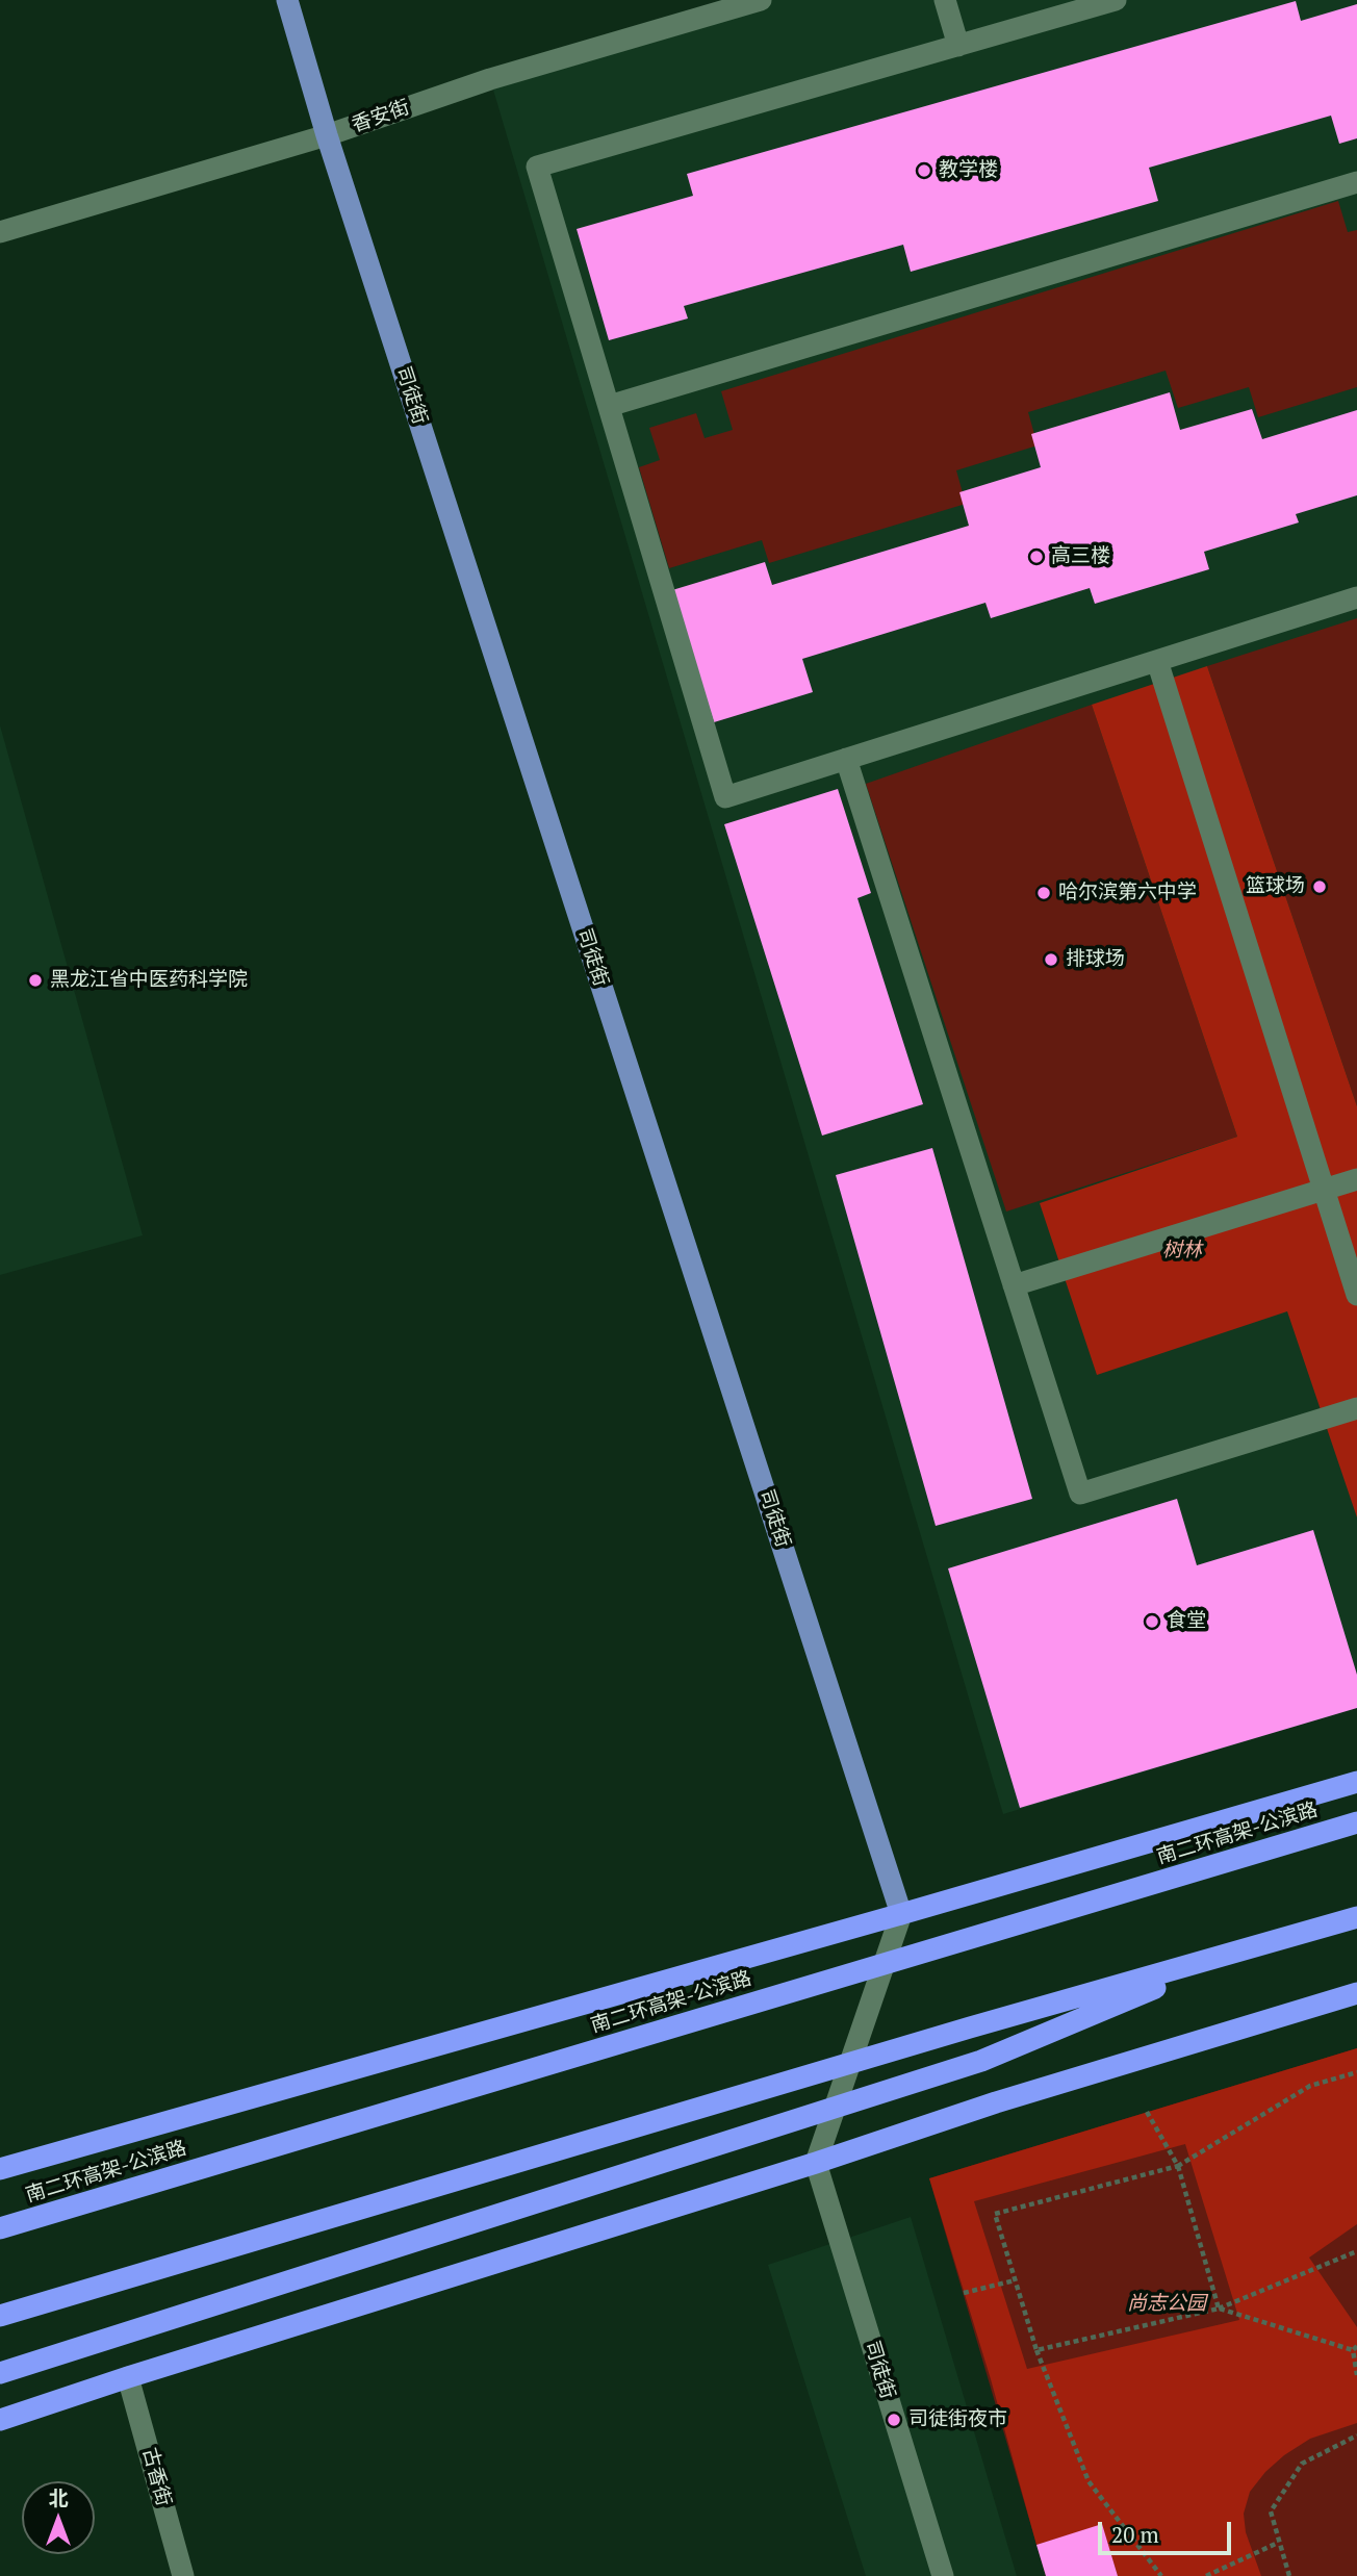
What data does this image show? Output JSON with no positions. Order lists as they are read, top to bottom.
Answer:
{
  "streets": {
    "highway": ["南二环高架-公滨路"],
    "main road": ["司徒街"],
    "street": ["香安街", "古香街"]
  },
  "crossings": [
    ["香安街", "司徒街"]
  ],
  "parks": ["树林", "尚志公园"],
  "places": [
    "教学楼",
    "高三楼",
    "篮球场",
    "哈尔滨第六中学",
    "排球场",
    "黑龙江省中医药科学院",
    "食堂",
    "司徒街夜市"
  ],
  "scale_bar": "20 m",
  "north": "top"
}
